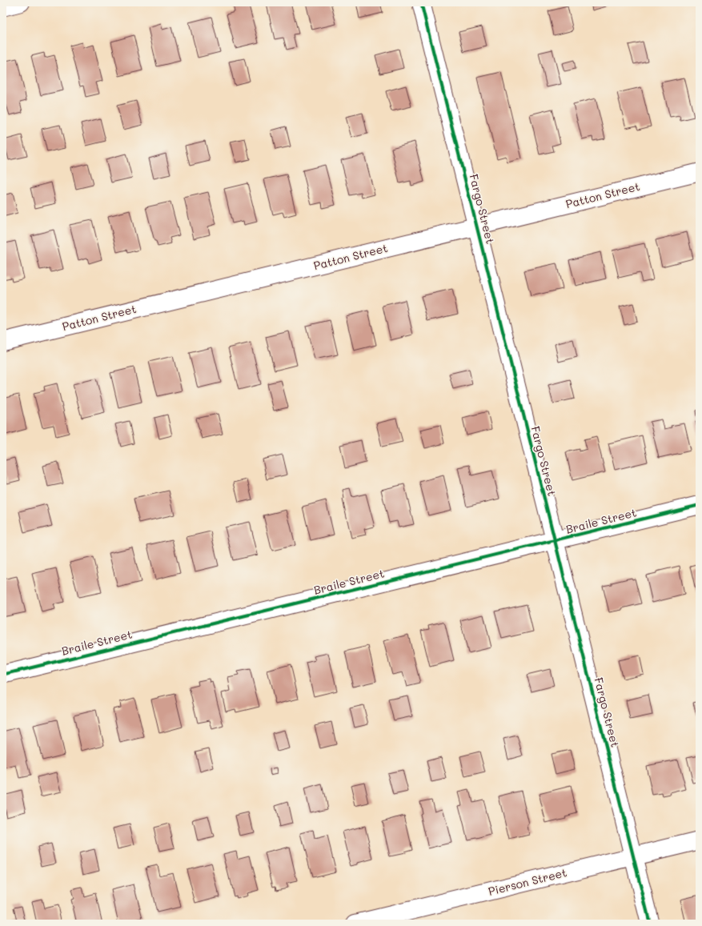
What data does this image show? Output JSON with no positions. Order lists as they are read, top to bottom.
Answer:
{
  "streets": {
    "street": [
      "Patton Street",
      "Fargo Street",
      "Braile Street",
      "Pierson Street"
    ]
  },
  "crossings": [
    ["Patton Street", "Fargo Street"],
    ["Fargo Street", "Braile Street"],
    ["Fargo Street", "Pierson Street"]
  ]
}
